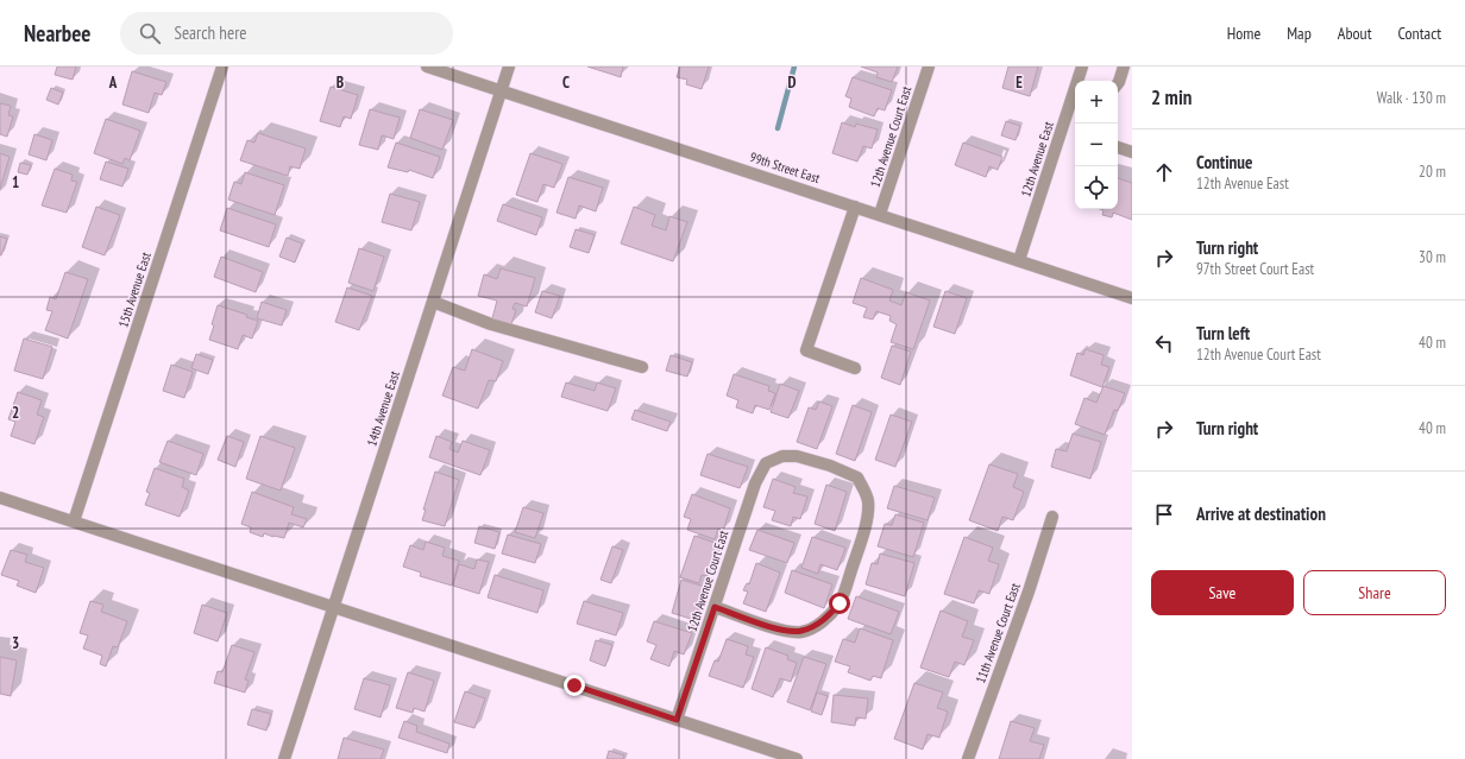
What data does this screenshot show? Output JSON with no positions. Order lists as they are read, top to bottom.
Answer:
{
  "streets": {
    "street": [
      "12th Avenue Court East",
      "12th Avenue East",
      "99th Street East",
      "15th Avenue East",
      "14th Avenue East",
      "11th Avenue Court East"
    ]
  },
  "crossings": [
    ["12th Avenue Court East", "99th Street East"],
    ["12th Avenue East", "99th Street East"],
    ["99th Street East", "14th Avenue East"]
  ],
  "page": {
    "header": "Nearbee",
    "search": "Search here",
    "nav": [
      "Home",
      "Map",
      "About",
      "Contact"
    ],
    "heading": ["2 min", "Walk · 130 m"],
    "map_buttons": ["+", "−"],
    "list": [
      ["Continue", "12th Avenue East", "20 m"],
      ["Turn right", "97th Street Court East", "30 m"],
      ["Turn left", "12th Avenue Court East", "40 m"],
      ["Turn right", "40 m"],
      "Arrive at destination"
    ],
    "buttons": ["Save", "Share"]
  },
  "grid": {
    "columns": [
      "A",
      "B",
      "C",
      "D",
      "E"
    ],
    "rows": ["1", "2", "3"]
  }
}
